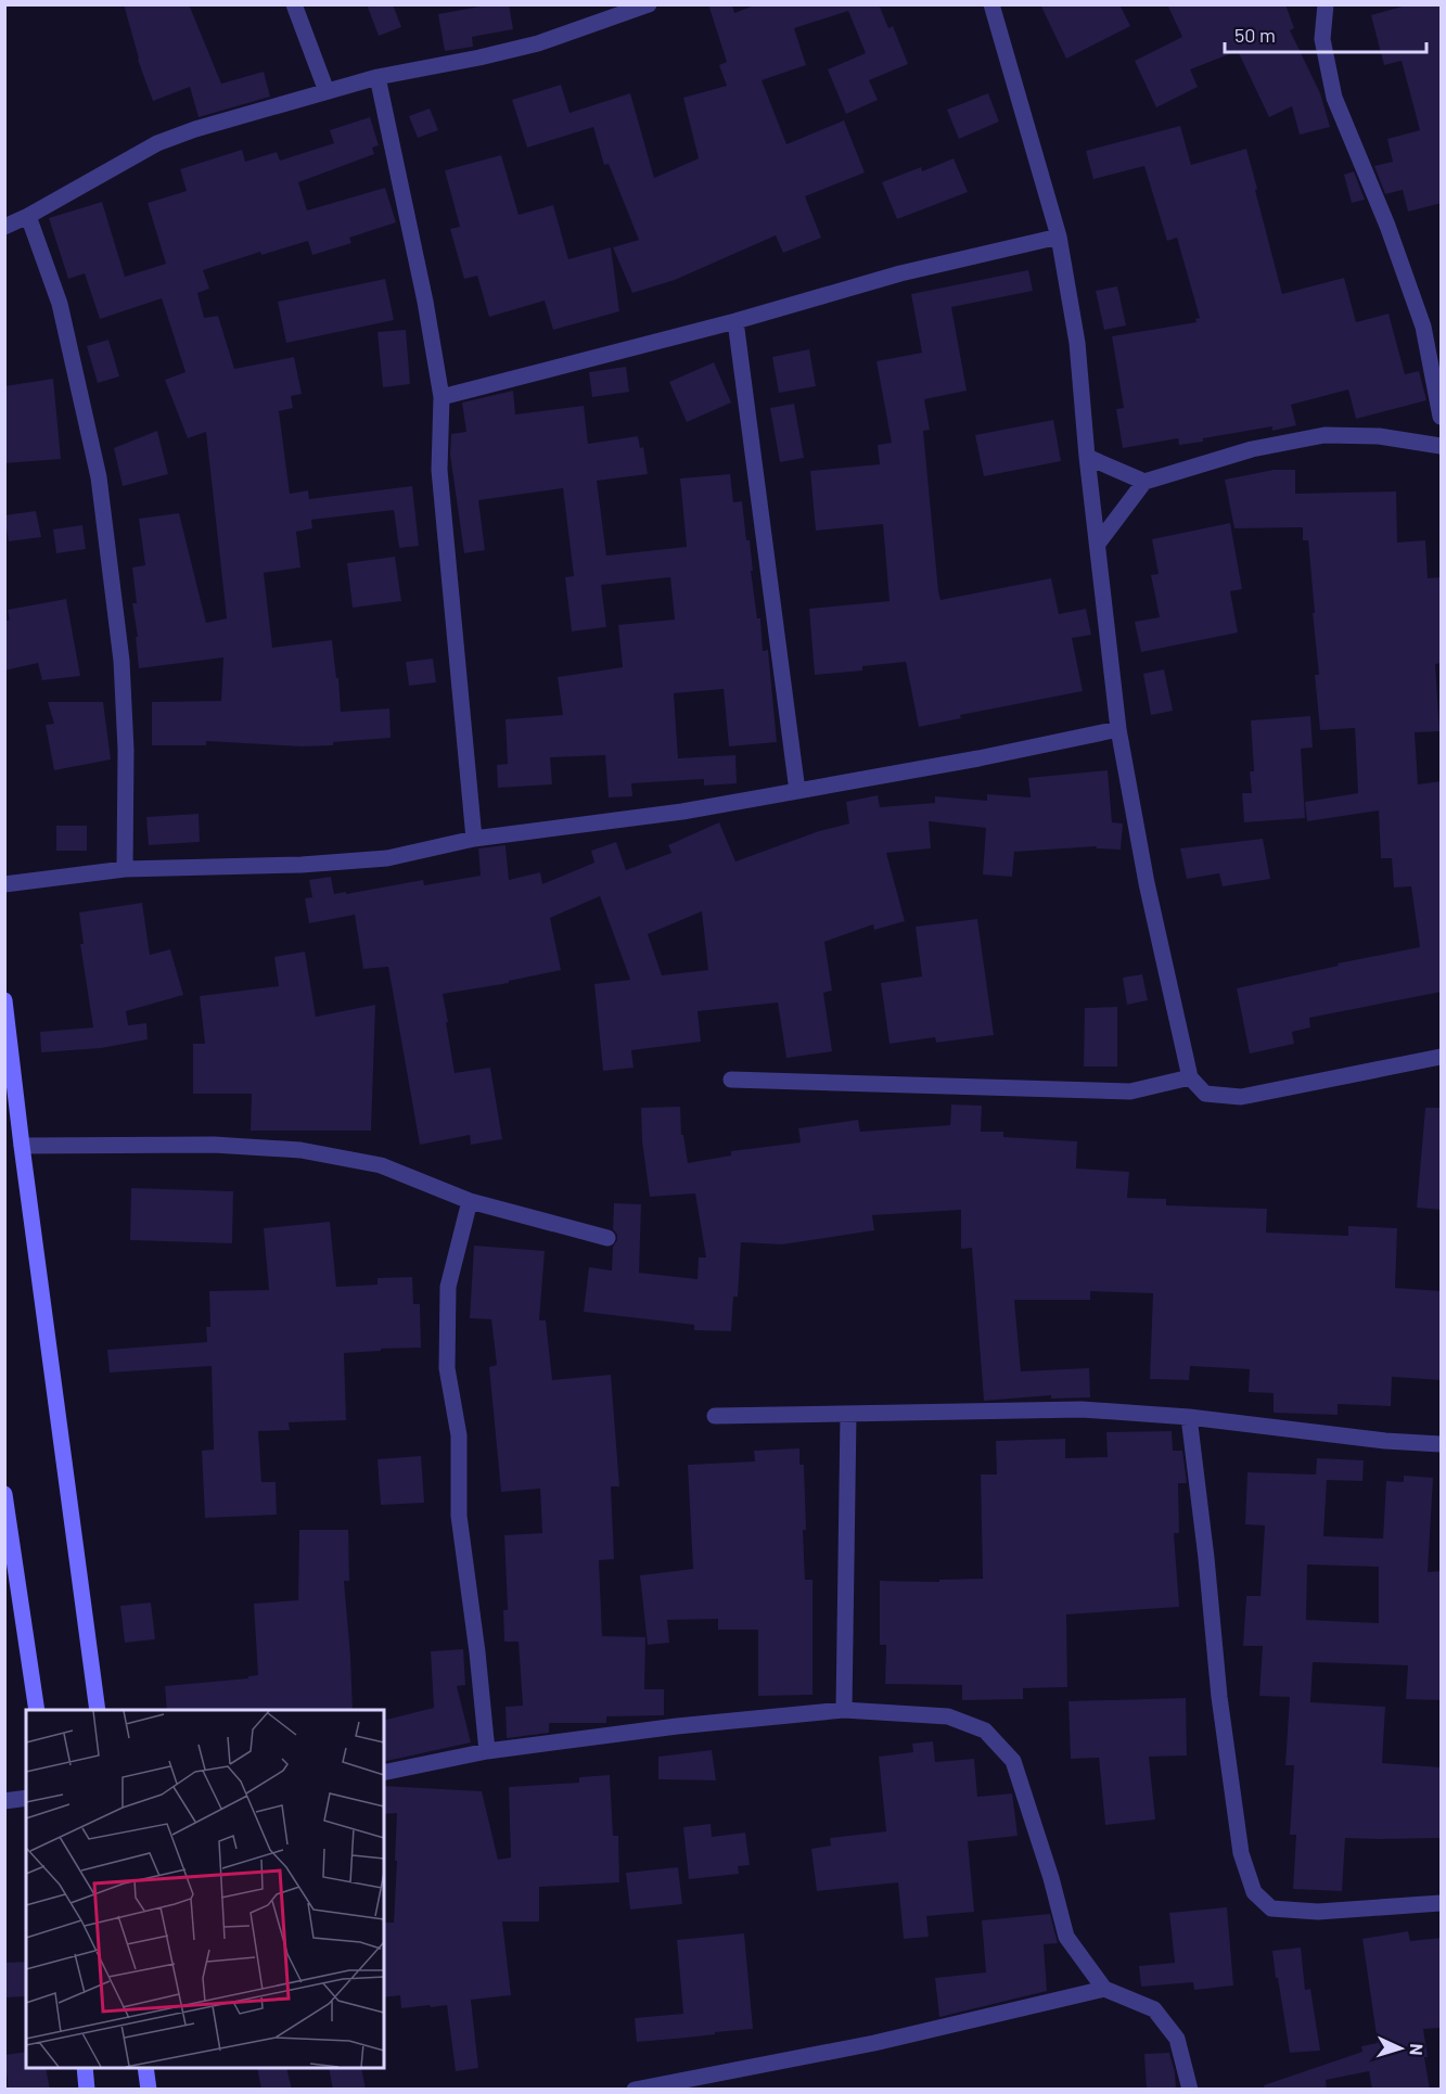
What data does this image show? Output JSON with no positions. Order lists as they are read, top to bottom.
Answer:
{
  "scale_bar": "50 m",
  "north": "right"
}
